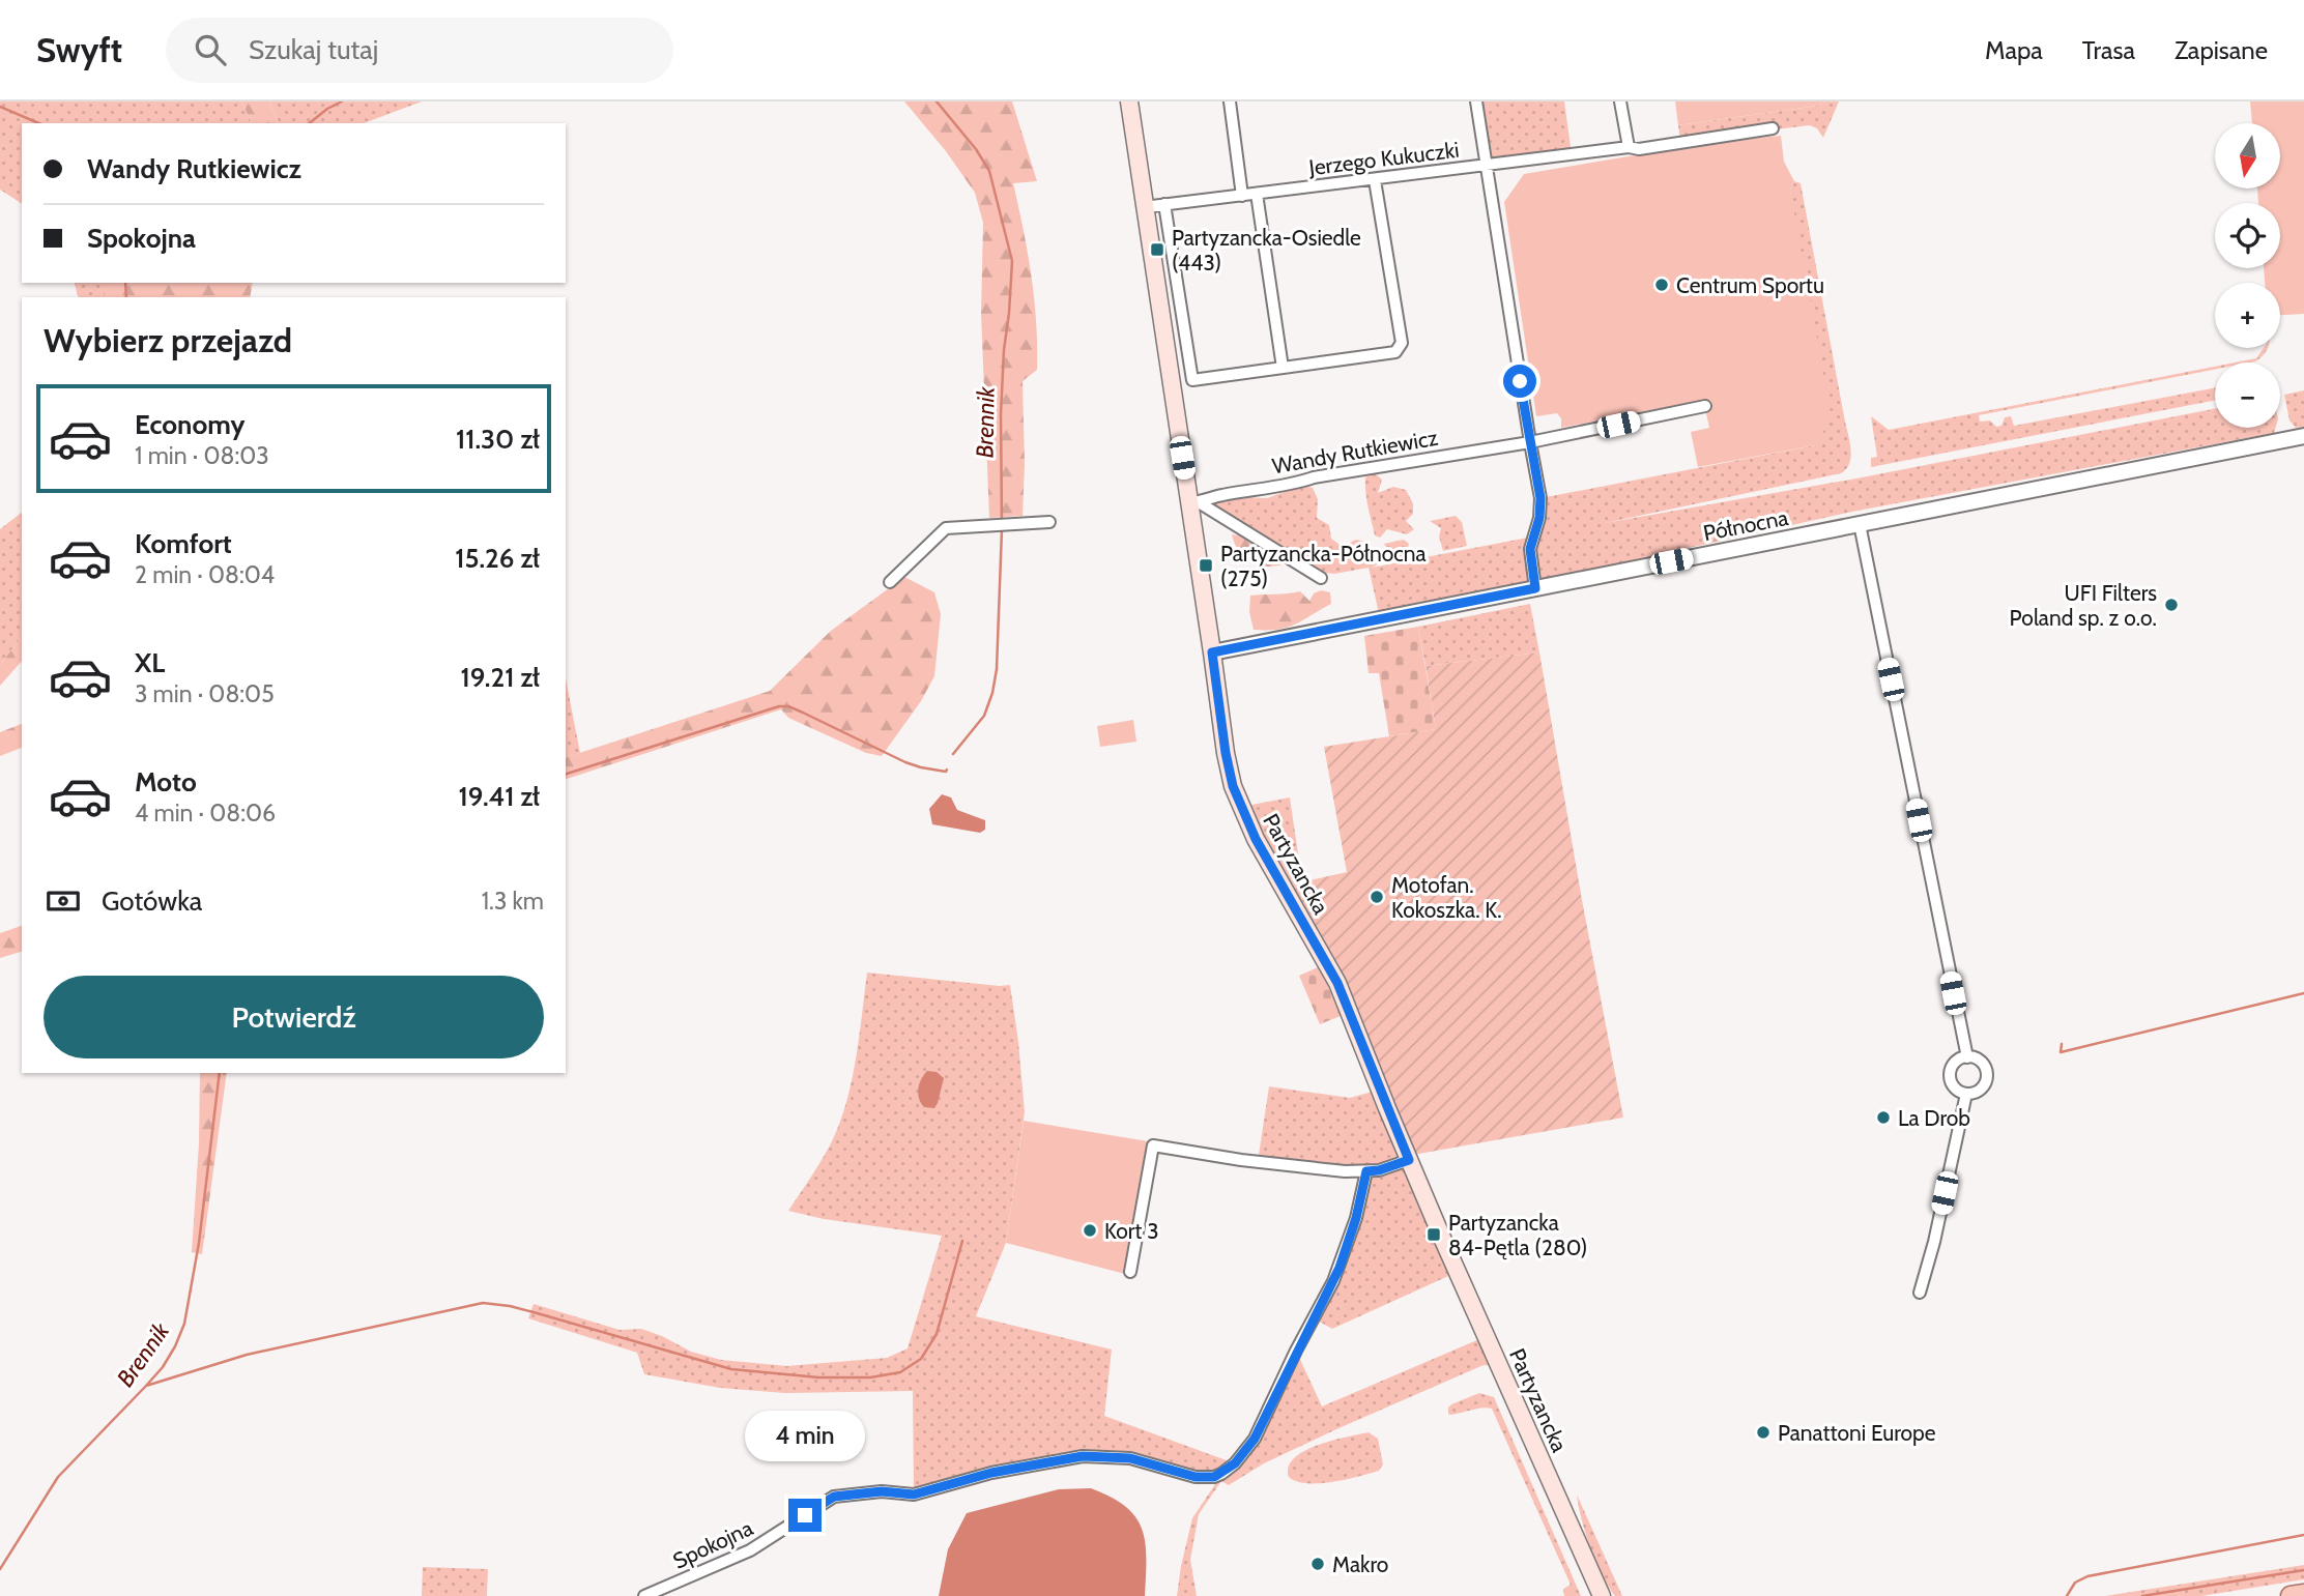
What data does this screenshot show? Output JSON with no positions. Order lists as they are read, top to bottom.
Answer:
{
  "streets": {
    "main road": ["Partyzancka"],
    "street": [
      "Jerzego Kukuczki",
      "Wandy Rutkiewicz",
      "Północna",
      "Spokojna"
    ]
  },
  "crossings": [
    ["Jerzego Kukuczki", "Partyzancka"],
    ["Wandy Rutkiewicz", "Partyzancka"],
    ["Północna", "Partyzancka"]
  ],
  "water": ["Brennik"],
  "places": {
    "transit": ["Partyzancka-Osiedle (443)", "Partyzancka-Północna (275)", "Partyzancka 84-Pętla (280)"],
    "other": [
      "Centrum Sportu",
      "UFI Filters Poland sp. z o.o.",
      "Motofan. Kokoszka. K.",
      "La Drob",
      "Kort 3",
      "Panattoni Europe",
      "Makro"
    ]
  },
  "north": "bottom",
  "page": {
    "header": "Swyft",
    "search": "Szukaj tutaj",
    "nav": ["Mapa", "Trasa", "Zapisane"],
    "map_buttons": ["+", "−"],
    "banner": ["Wandy Rutkiewicz", "Spokojna"],
    "heading": "Wybierz przejazd",
    "list": [
      {
        "name": "Economy",
        "note": "1 min · 08:03",
        "value": "11.30 zł"
      },
      {
        "name": "Komfort",
        "note": "2 min · 08:04",
        "value": "15.26 zł"
      },
      {
        "name": "XL",
        "note": "3 min · 08:05",
        "value": "19.21 zł"
      },
      {
        "name": "Moto",
        "note": "4 min · 08:06",
        "value": "19.41 zł"
      }
    ],
    "pay": ["Gotówka", "1.3 km"],
    "buttons": "Potwierdź",
    "bubble": "4 min"
  }
}
